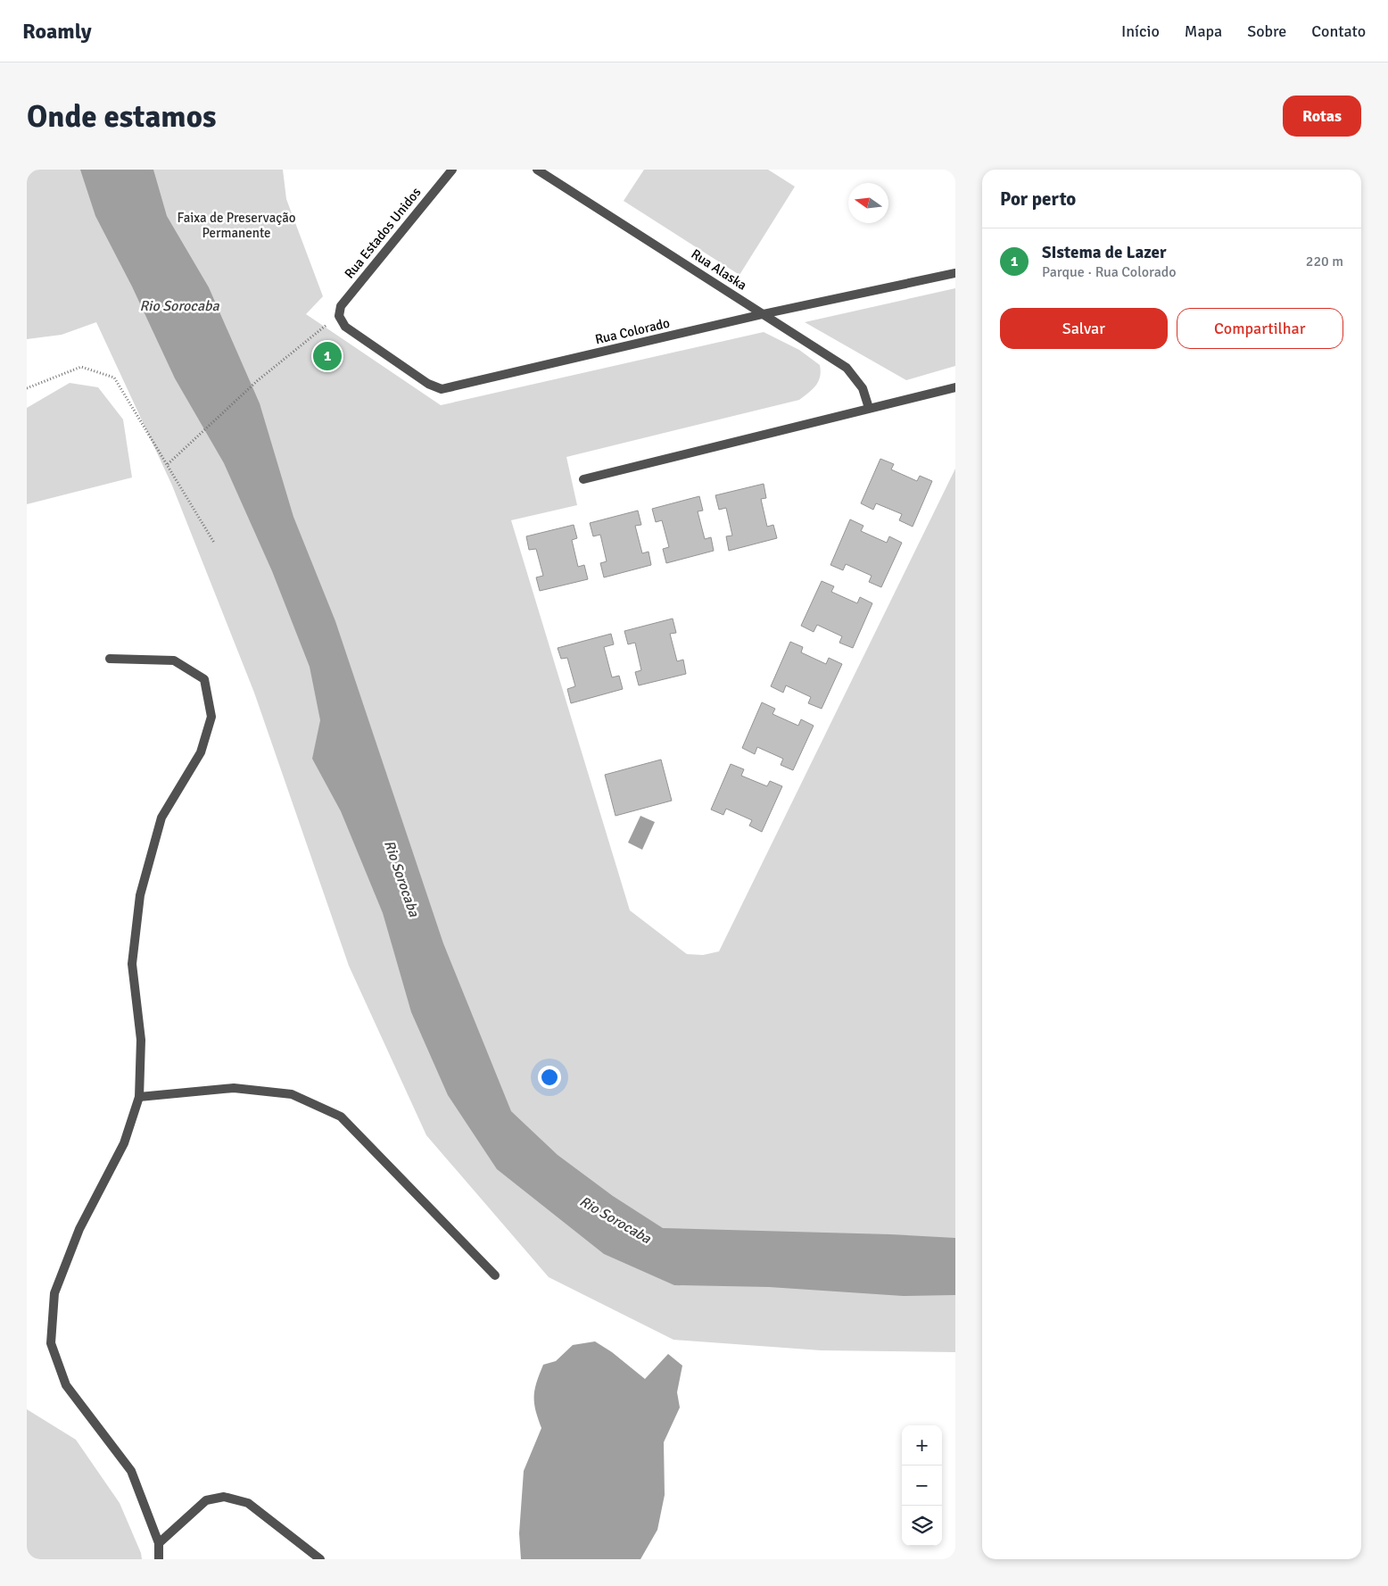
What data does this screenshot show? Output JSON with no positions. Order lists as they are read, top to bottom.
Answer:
{
  "streets": {
    "street": ["Rua Estados Unidos", "Rua Alaska", "Rua Colorado"]
  },
  "crossings": [
    ["Rua Estados Unidos", "Rua Colorado"],
    ["Rua Alaska", "Rua Colorado"]
  ],
  "water": ["Rio Sorocaba"],
  "parks": ["Faixa de Preservação Permanente"],
  "north": "left",
  "page": {
    "header": "Roamly",
    "nav": [
      "Início",
      "Mapa",
      "Sobre",
      "Contato"
    ],
    "buttons": [
      "Rotas",
      ["Salvar", "Compartilhar"]
    ],
    "title": "Onde estamos",
    "heading": "Por perto",
    "list": [
      {
        "mark": "1",
        "name": "SIstema de Lazer",
        "note": "Parque · Rua Colorado",
        "value": "220 m"
      }
    ],
    "pins": "1",
    "map_buttons": ["+", "−"]
  }
}
